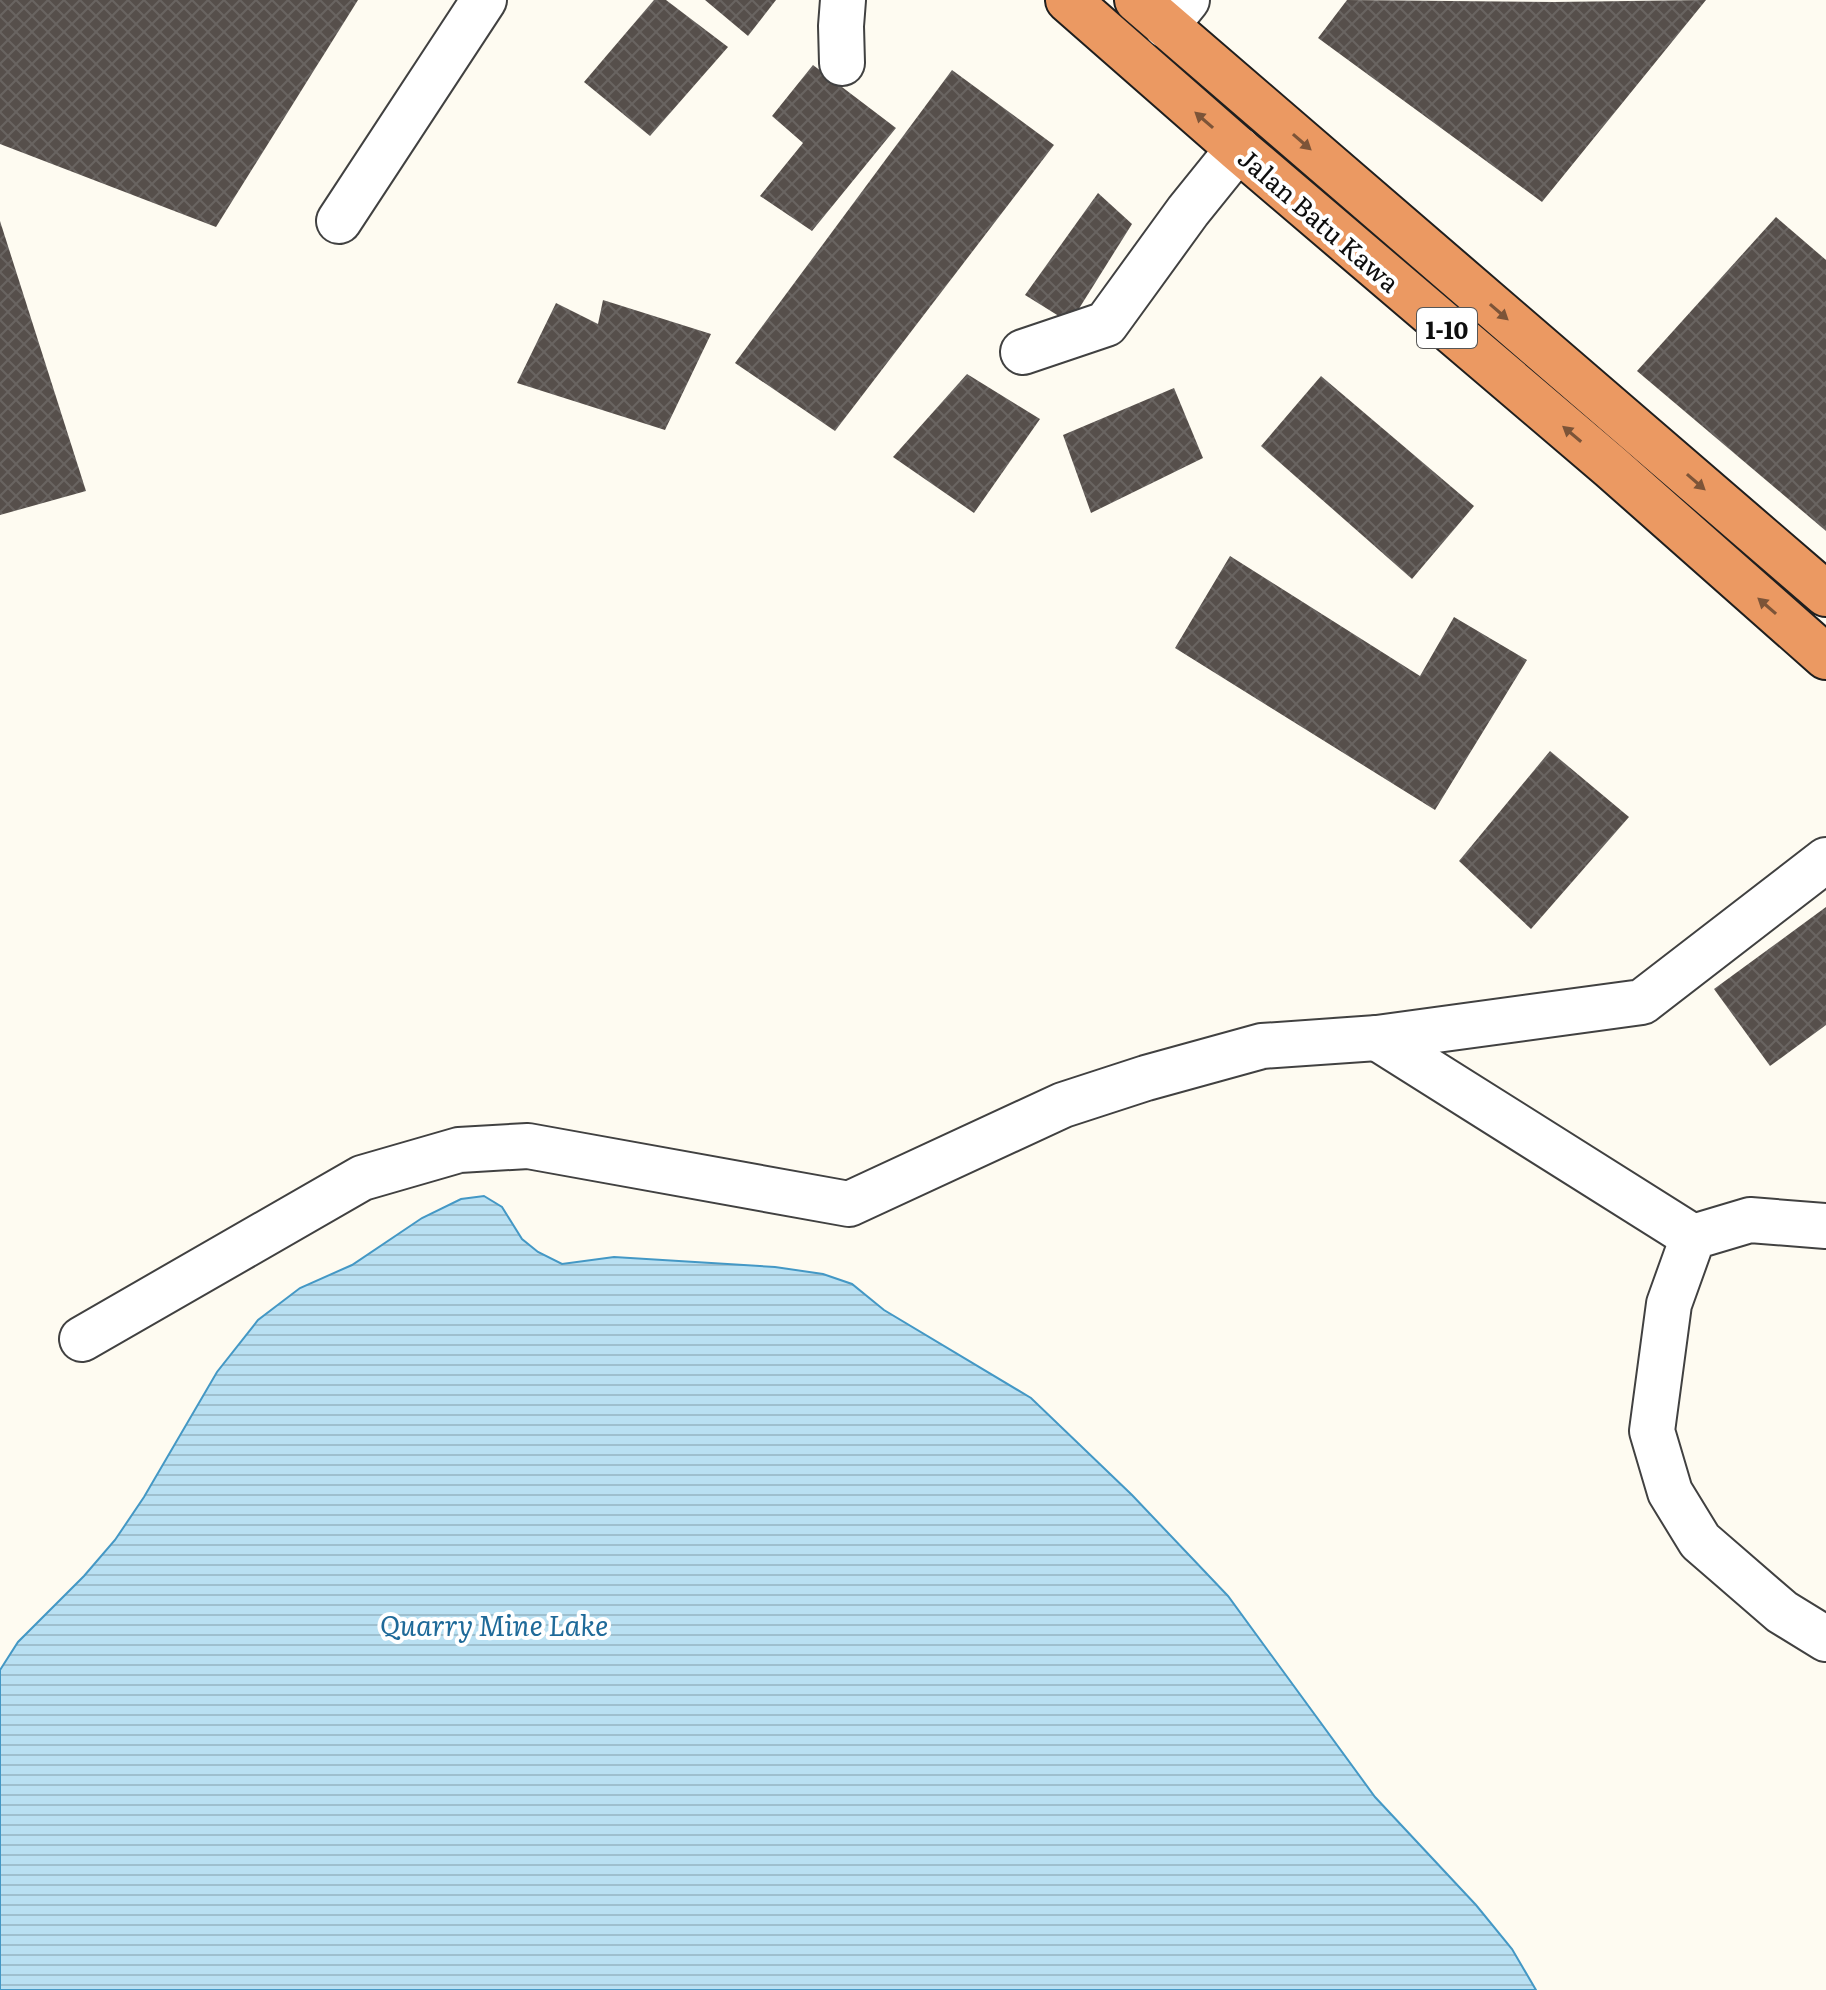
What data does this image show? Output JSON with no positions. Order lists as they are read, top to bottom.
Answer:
{
  "streets": {
    "highway": ["Jalan Batu Kawa", "1-10"]
  },
  "water": ["Quarry Mine Lake"]
}
